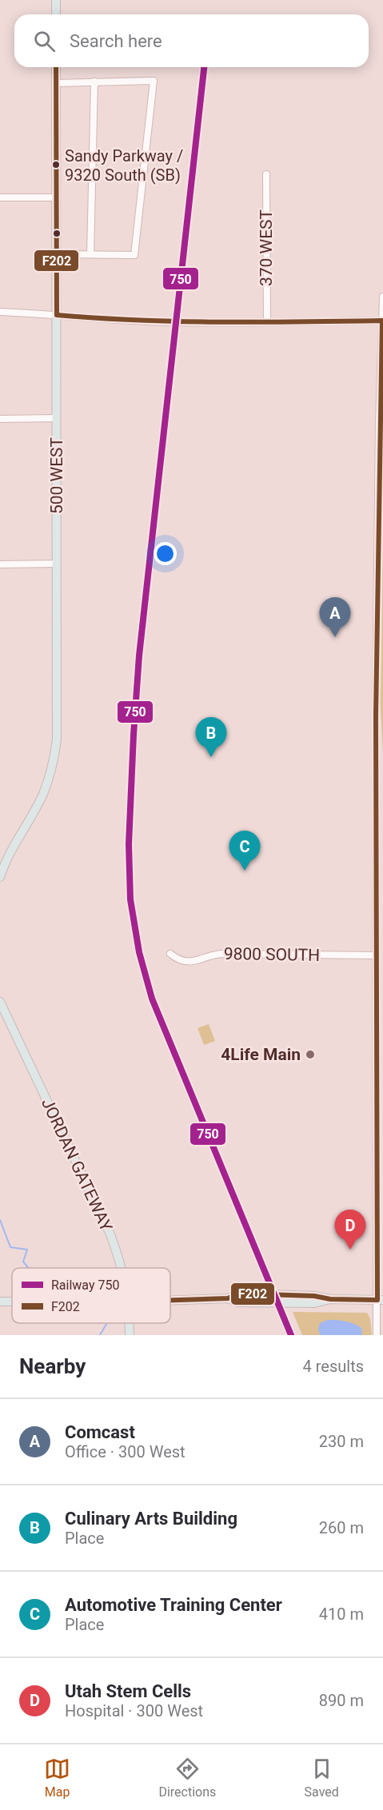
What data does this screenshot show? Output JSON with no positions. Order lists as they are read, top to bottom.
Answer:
{
  "streets": {
    "main road": ["500 WEST", "JORDAN GATEWAY"],
    "street": ["370 WEST", "9800 SOUTH"]
  },
  "places": ["Sandy Parkway / 9320 South (SB)", "4Life Main"],
  "lines": ["rail line 750", "transit line F202"],
  "legend": ["Railway 750", "F202"],
  "page": {
    "search": "Search here",
    "pins": [
      "A",
      "B",
      "C",
      "D"
    ],
    "heading": ["Nearby", "4 results"],
    "list": [
      {
        "mark": "A",
        "name": "Comcast",
        "note": "Office · 300 West",
        "value": "230 m"
      },
      {
        "mark": "B",
        "name": "Culinary Arts Building",
        "note": "Place",
        "value": "260 m"
      },
      {
        "mark": "C",
        "name": "Automotive Training Center",
        "note": "Place",
        "value": "410 m"
      },
      {
        "mark": "D",
        "name": "Utah Stem Cells",
        "note": "Hospital · 300 West",
        "value": "890 m"
      }
    ],
    "nav": ["Map", "Directions", "Saved"]
  }
}
